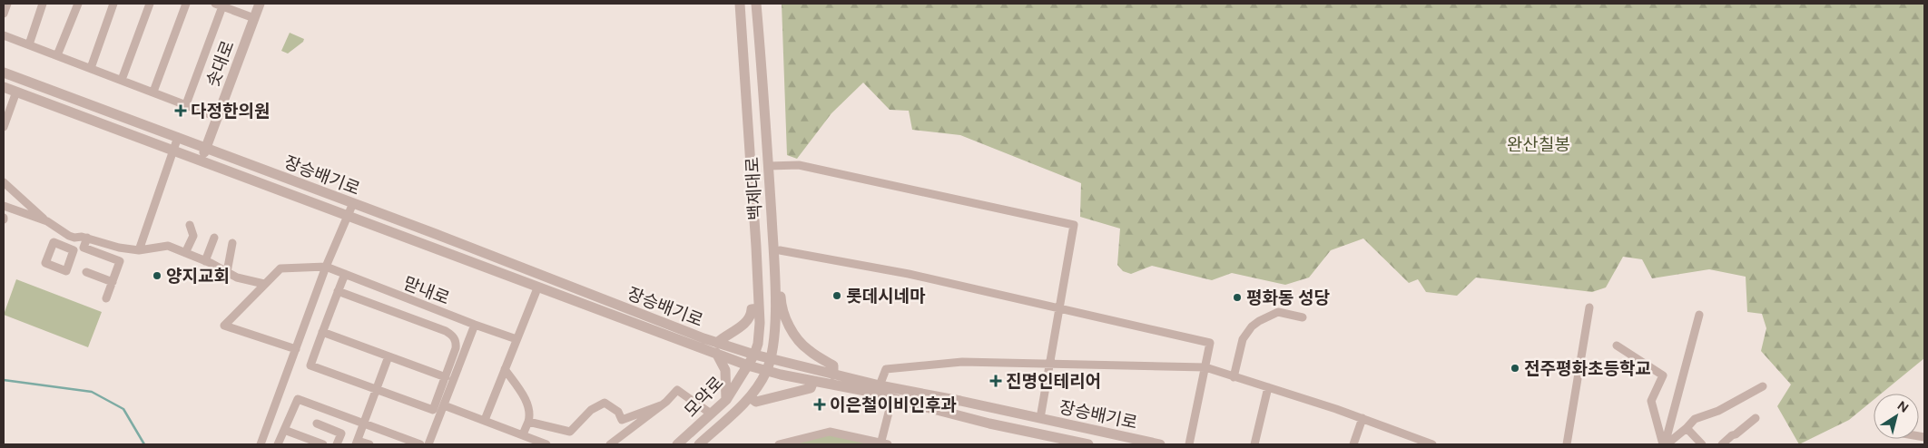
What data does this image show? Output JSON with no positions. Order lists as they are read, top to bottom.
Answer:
{
  "streets": {
    "street": [
      "솟대로",
      "장승배기로",
      "백제대로",
      "맏내로",
      "모악로"
    ]
  },
  "crossings": [
    ["솟대로", "장승배기로"],
    ["장승배기로", "백제대로"],
    ["장승배기로", "모악로"],
    ["백제대로", "모악로"]
  ],
  "parks": ["완산칠봉"],
  "places": {
    "health": ["다정한의원", "진명인테리어", "이은철이비인후과"],
    "other": [
      "양지교회",
      "롯데시네마",
      "평화동 성당",
      "전주평화초등학교"
    ]
  },
  "north": "top right"
}
